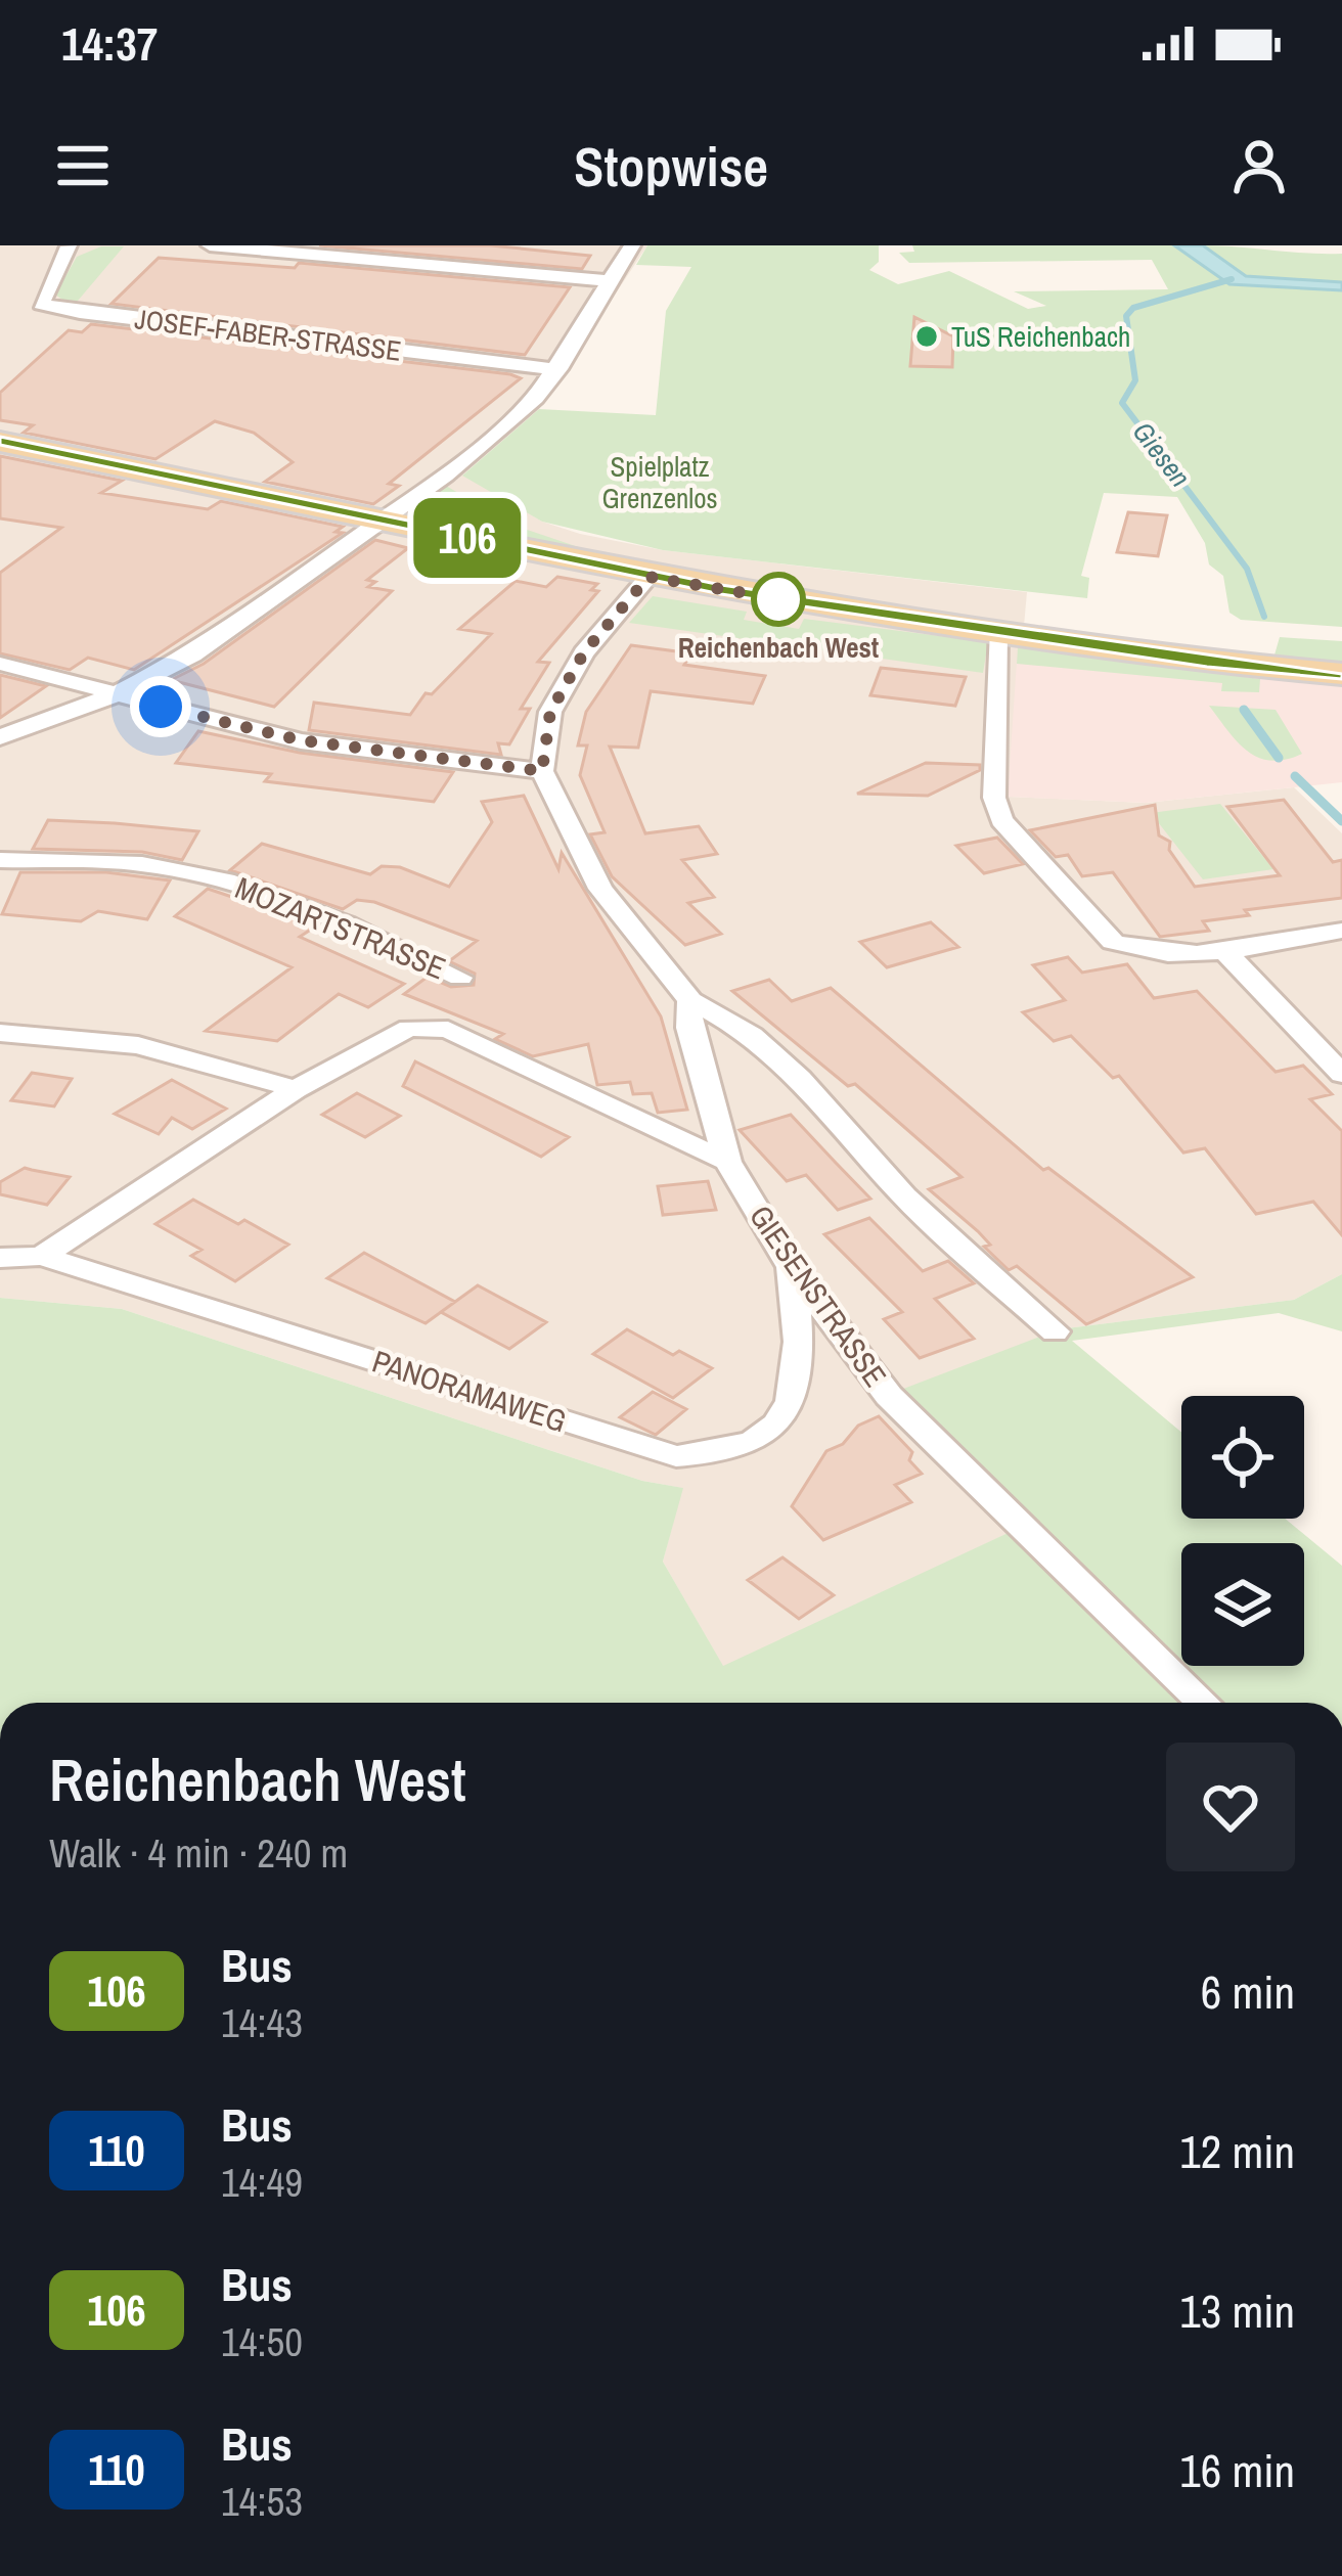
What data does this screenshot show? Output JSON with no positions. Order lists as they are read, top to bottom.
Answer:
{
  "streets": {
    "street": [
      "JOSEF-FABER-STRASSE",
      "MOZARTSTRASSE",
      "GIESENSTRASSE",
      "PANORAMAWEG"
    ]
  },
  "crossings": [
    ["GIESENSTRASSE", "PANORAMAWEG"]
  ],
  "water": ["Giesen"],
  "parks": ["Spielplatz Grenzenlos"],
  "places": ["TuS Reichenbach", "Reichenbach West"],
  "lines": ["bus line 106"],
  "page": {
    "status": "14:37",
    "header": "Stopwise",
    "on_map": "106",
    "heading": ["Reichenbach West", "Walk · 4 min · 240 m"],
    "list": [
      {
        "mark": "106",
        "name": "Bus",
        "note": "14:43",
        "value": "6 min"
      },
      {
        "mark": "110",
        "name": "Bus",
        "note": "14:49",
        "value": "12 min"
      },
      {
        "mark": "106",
        "name": "Bus",
        "note": "14:50",
        "value": "13 min"
      },
      {
        "mark": "110",
        "name": "Bus",
        "note": "14:53",
        "value": "16 min"
      }
    ]
  }
}
